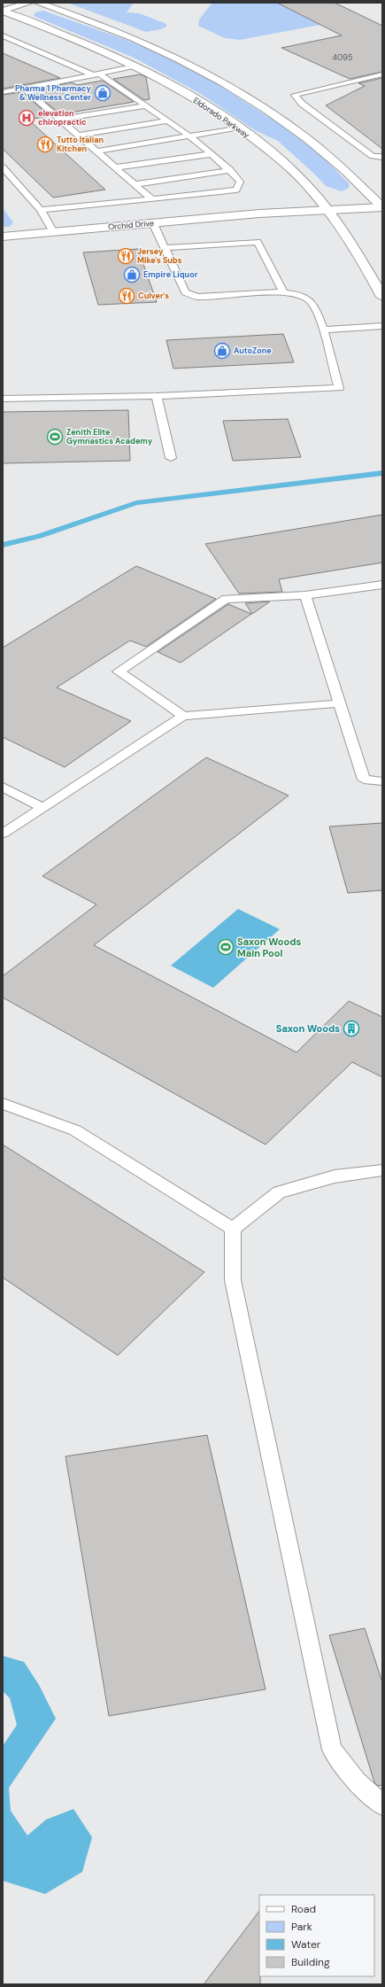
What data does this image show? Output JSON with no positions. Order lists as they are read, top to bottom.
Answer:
{
  "streets": {
    "main road": ["Eldorado Parkway", "Orchid Drive"]
  },
  "crossings": [
    ["Eldorado Parkway", "Orchid Drive"]
  ],
  "places": {
    "shop": ["Pharma 1 Pharmacy & Wellness Center", "Empire Liquor", "AutoZone"],
    "hospital": ["elevation chiropractic"],
    "restaurant": ["Tutto Italian Kitchen", "Jersey Mike's Subs", "Culver's"],
    "sports": ["Zenith Elite Gymnastics Academy", "Saxon Woods Main Pool"],
    "building": ["Saxon Woods"]
  },
  "house_numbers": ["4095"],
  "legend": [
    "Road",
    "Park",
    "Water",
    "Building"
  ]
}
